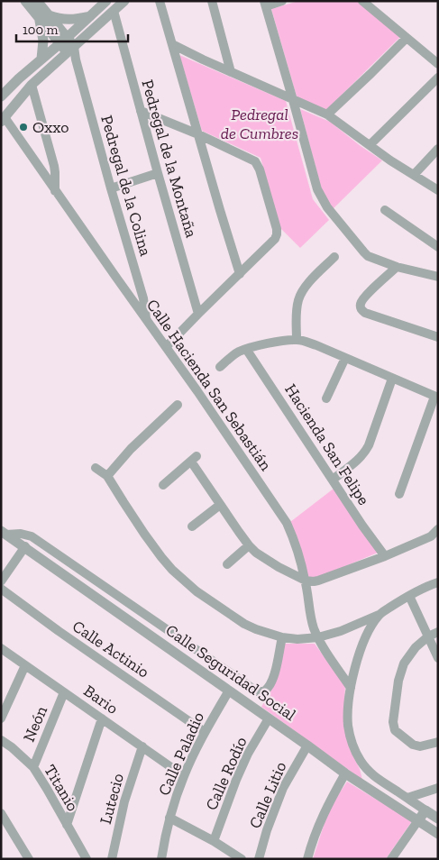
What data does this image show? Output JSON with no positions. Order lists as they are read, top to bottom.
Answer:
{
  "streets": {
    "street": [
      "Pedregal de la Montaña",
      "Pedregal de la Colina",
      "Calle Hacienda San Sebastián",
      "Hacienda San Felipe",
      "Calle Actinio",
      "Calle Seguridad Social",
      "Bario",
      "Neón",
      "Calle Paladio",
      "Calle Rodío",
      "Titanio",
      "Calle Litio",
      "Lutecio"
    ]
  },
  "crossings": [
    ["Pedregal de la Colina", "Calle Hacienda San Sebastián"],
    ["Calle Actinio", "Calle Paladio"],
    ["Calle Seguridad Social", "Calle Paladio"],
    ["Calle Seguridad Social", "Calle Rodío"],
    ["Calle Seguridad Social", "Calle Litio"],
    ["Bario", "Neón"],
    ["Bario", "Calle Paladio"],
    ["Bario", "Lutecio"],
    ["Neón", "Titanio"]
  ],
  "parks": ["Pedregal de Cumbres"],
  "places": ["Oxxo"],
  "scale_bar": "100 m"
}
